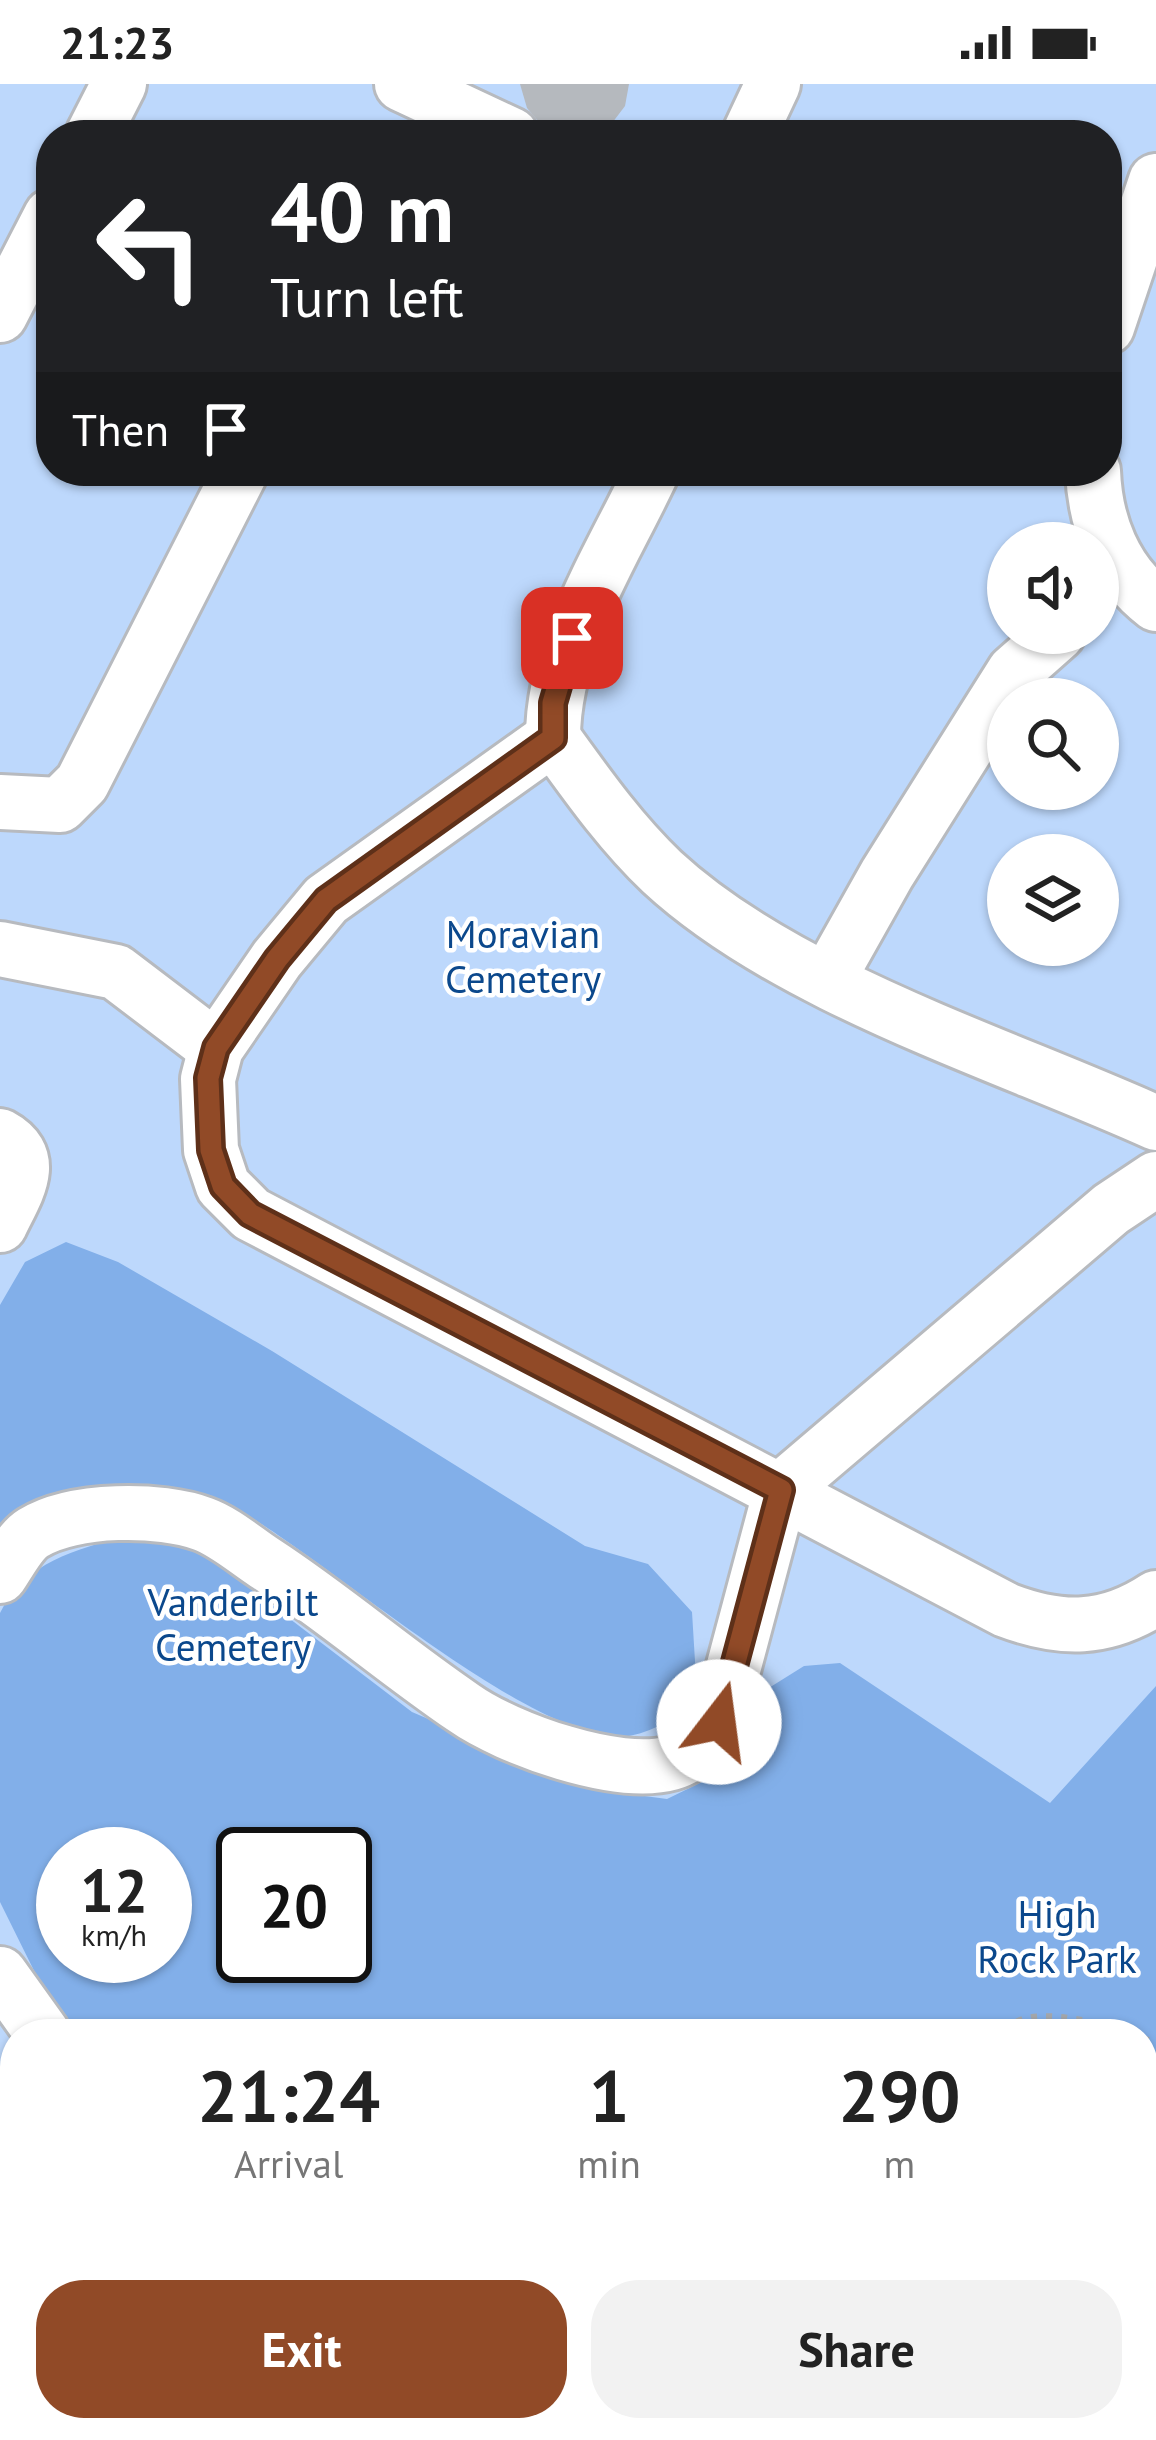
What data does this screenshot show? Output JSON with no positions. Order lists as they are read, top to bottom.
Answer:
{
  "parks": ["Moravian Cemetery", "Vanderbilt Cemetery", "High Rock Park"],
  "page": {
    "status": "21:23",
    "turn": ["40 m", "Turn left"],
    "then": "Then",
    "speed": "12 km/h",
    "limit": "20",
    "eta": [
      "21:24",
      "Arrival",
      "1",
      "min",
      "290",
      "m"
    ],
    "buttons": ["Exit", "Share"]
  }
}
